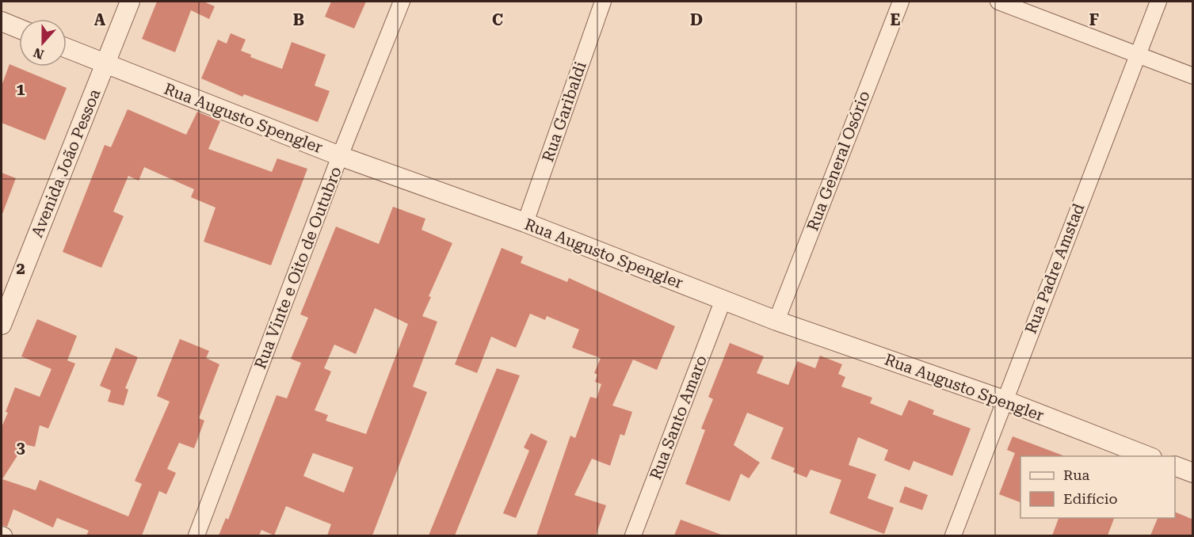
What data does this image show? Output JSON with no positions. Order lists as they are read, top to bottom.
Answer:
{
  "streets": {
    "street": [
      "Rua Garibaldi",
      "Rua Augusto Spengler",
      "Rua General Osório",
      "Avenida João Pessoa",
      "Rua Vinte e Oito de Outubro",
      "Rua Padre Amstad",
      "Rua Santo Amaro"
    ]
  },
  "crossings": [
    ["Rua Garibaldi", "Rua Augusto Spengler"],
    ["Rua Augusto Spengler", "Rua General Osório"],
    ["Rua Augusto Spengler", "Avenida João Pessoa"],
    ["Rua Augusto Spengler", "Rua Vinte e Oito de Outubro"],
    ["Rua Augusto Spengler", "Rua Padre Amstad"],
    ["Rua Augusto Spengler", "Rua Santo Amaro"]
  ],
  "legend": ["Rua", "Edifício"],
  "north": "bottom",
  "grid": {
    "columns": [
      "A",
      "B",
      "C",
      "D",
      "E",
      "F"
    ],
    "rows": ["1", "2", "3"]
  }
}
